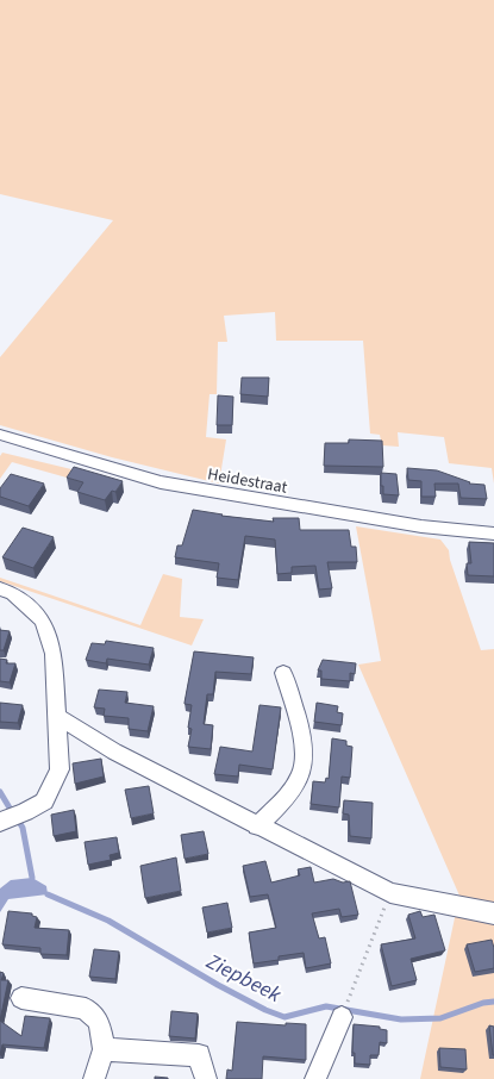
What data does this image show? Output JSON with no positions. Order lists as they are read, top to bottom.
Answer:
{
  "streets": {
    "street": ["Heidestraat"]
  },
  "water": ["Ziepbeek"]
}
